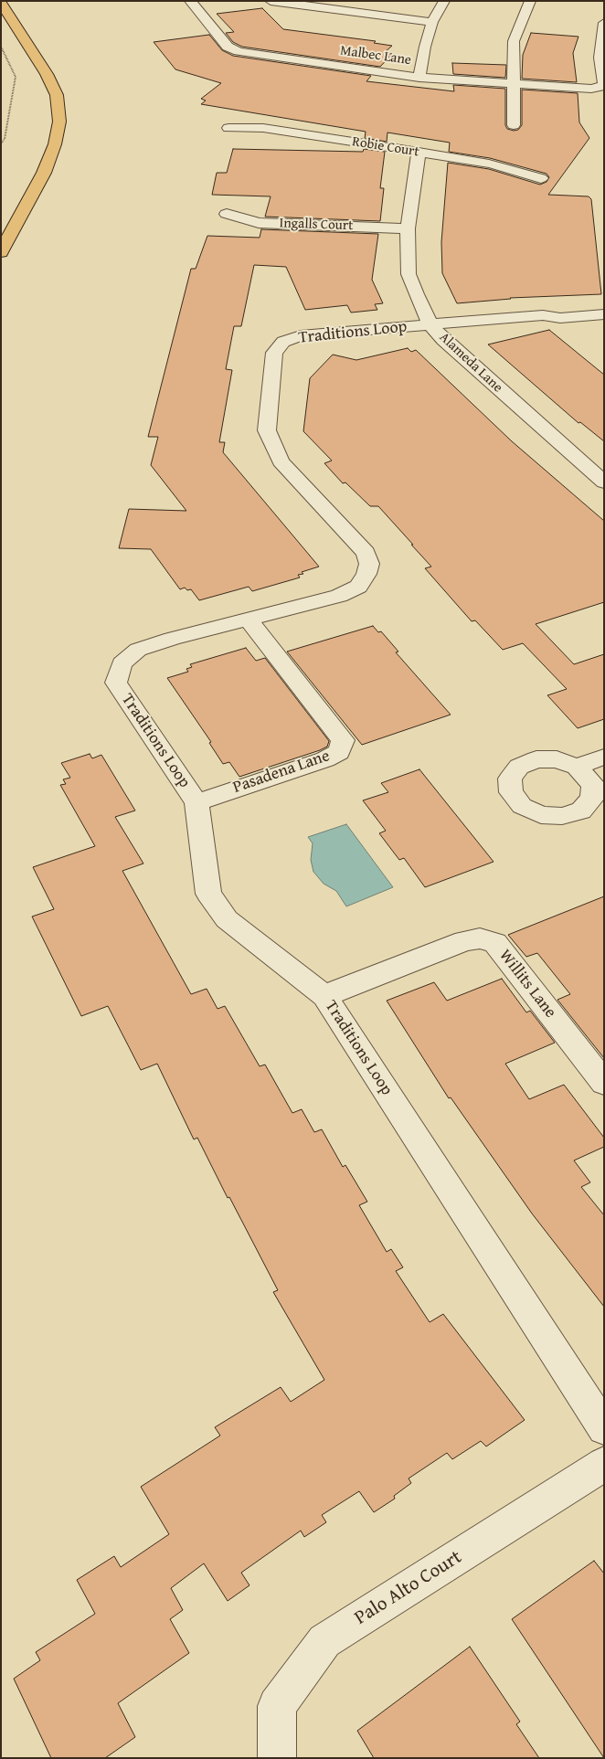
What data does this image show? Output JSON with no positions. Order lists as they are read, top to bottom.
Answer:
{
  "streets": {
    "street": [
      "Malbec Lane",
      "Robie Court",
      "Ingalls Court",
      "Traditions Loop",
      "Alameda Lane",
      "Pasadena Lane",
      "Willits Lane",
      "Palo Alto Court"
    ]
  },
  "crossings": [
    ["Robie Court", "Alameda Lane"],
    ["Ingalls Court", "Alameda Lane"],
    ["Traditions Loop", "Alameda Lane"],
    ["Traditions Loop", "Pasadena Lane"],
    ["Traditions Loop", "Willits Lane"]
  ]
}
